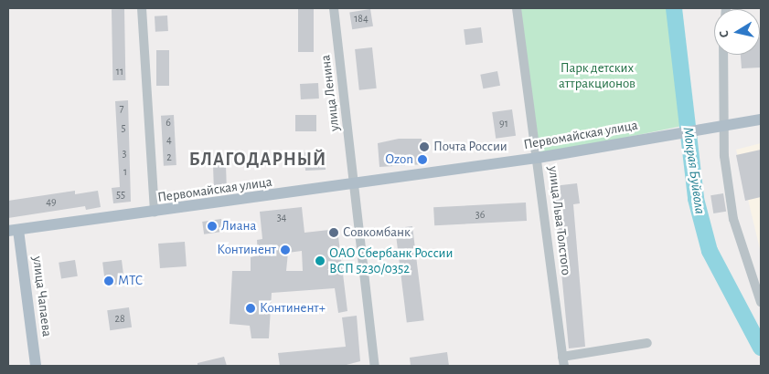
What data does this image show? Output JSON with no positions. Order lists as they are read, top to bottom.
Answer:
{
  "streets": {
    "main road": ["Первомайская улица", "улица Чапаева"],
    "street": ["улица Ленина", "улица Льва Толстого"]
  },
  "crossings": [
    ["улица Ленина", "Первомайская улица"],
    ["Первомайская улица", "улица Льва Толстого"],
    ["Первомайская улица", "улица Чапаева"]
  ],
  "districts": ["БЛАГОДАРНЫЙ"],
  "water": ["Мокрая Буйвола"],
  "parks": ["Парк детских аттракционов"],
  "places": [
    "Почта России",
    "Ozon",
    "Лиана",
    "Совкомбанк",
    "Континент",
    "ОАО Сбербанк России ВСП 5230/0352",
    "МТС",
    "Континент+"
  ],
  "house_numbers": [
    "184",
    "11",
    "7",
    "6",
    "91",
    "5",
    "4",
    "3",
    "2",
    "1",
    "55",
    "49",
    "36",
    "34",
    "28"
  ],
  "north": "left"
}
